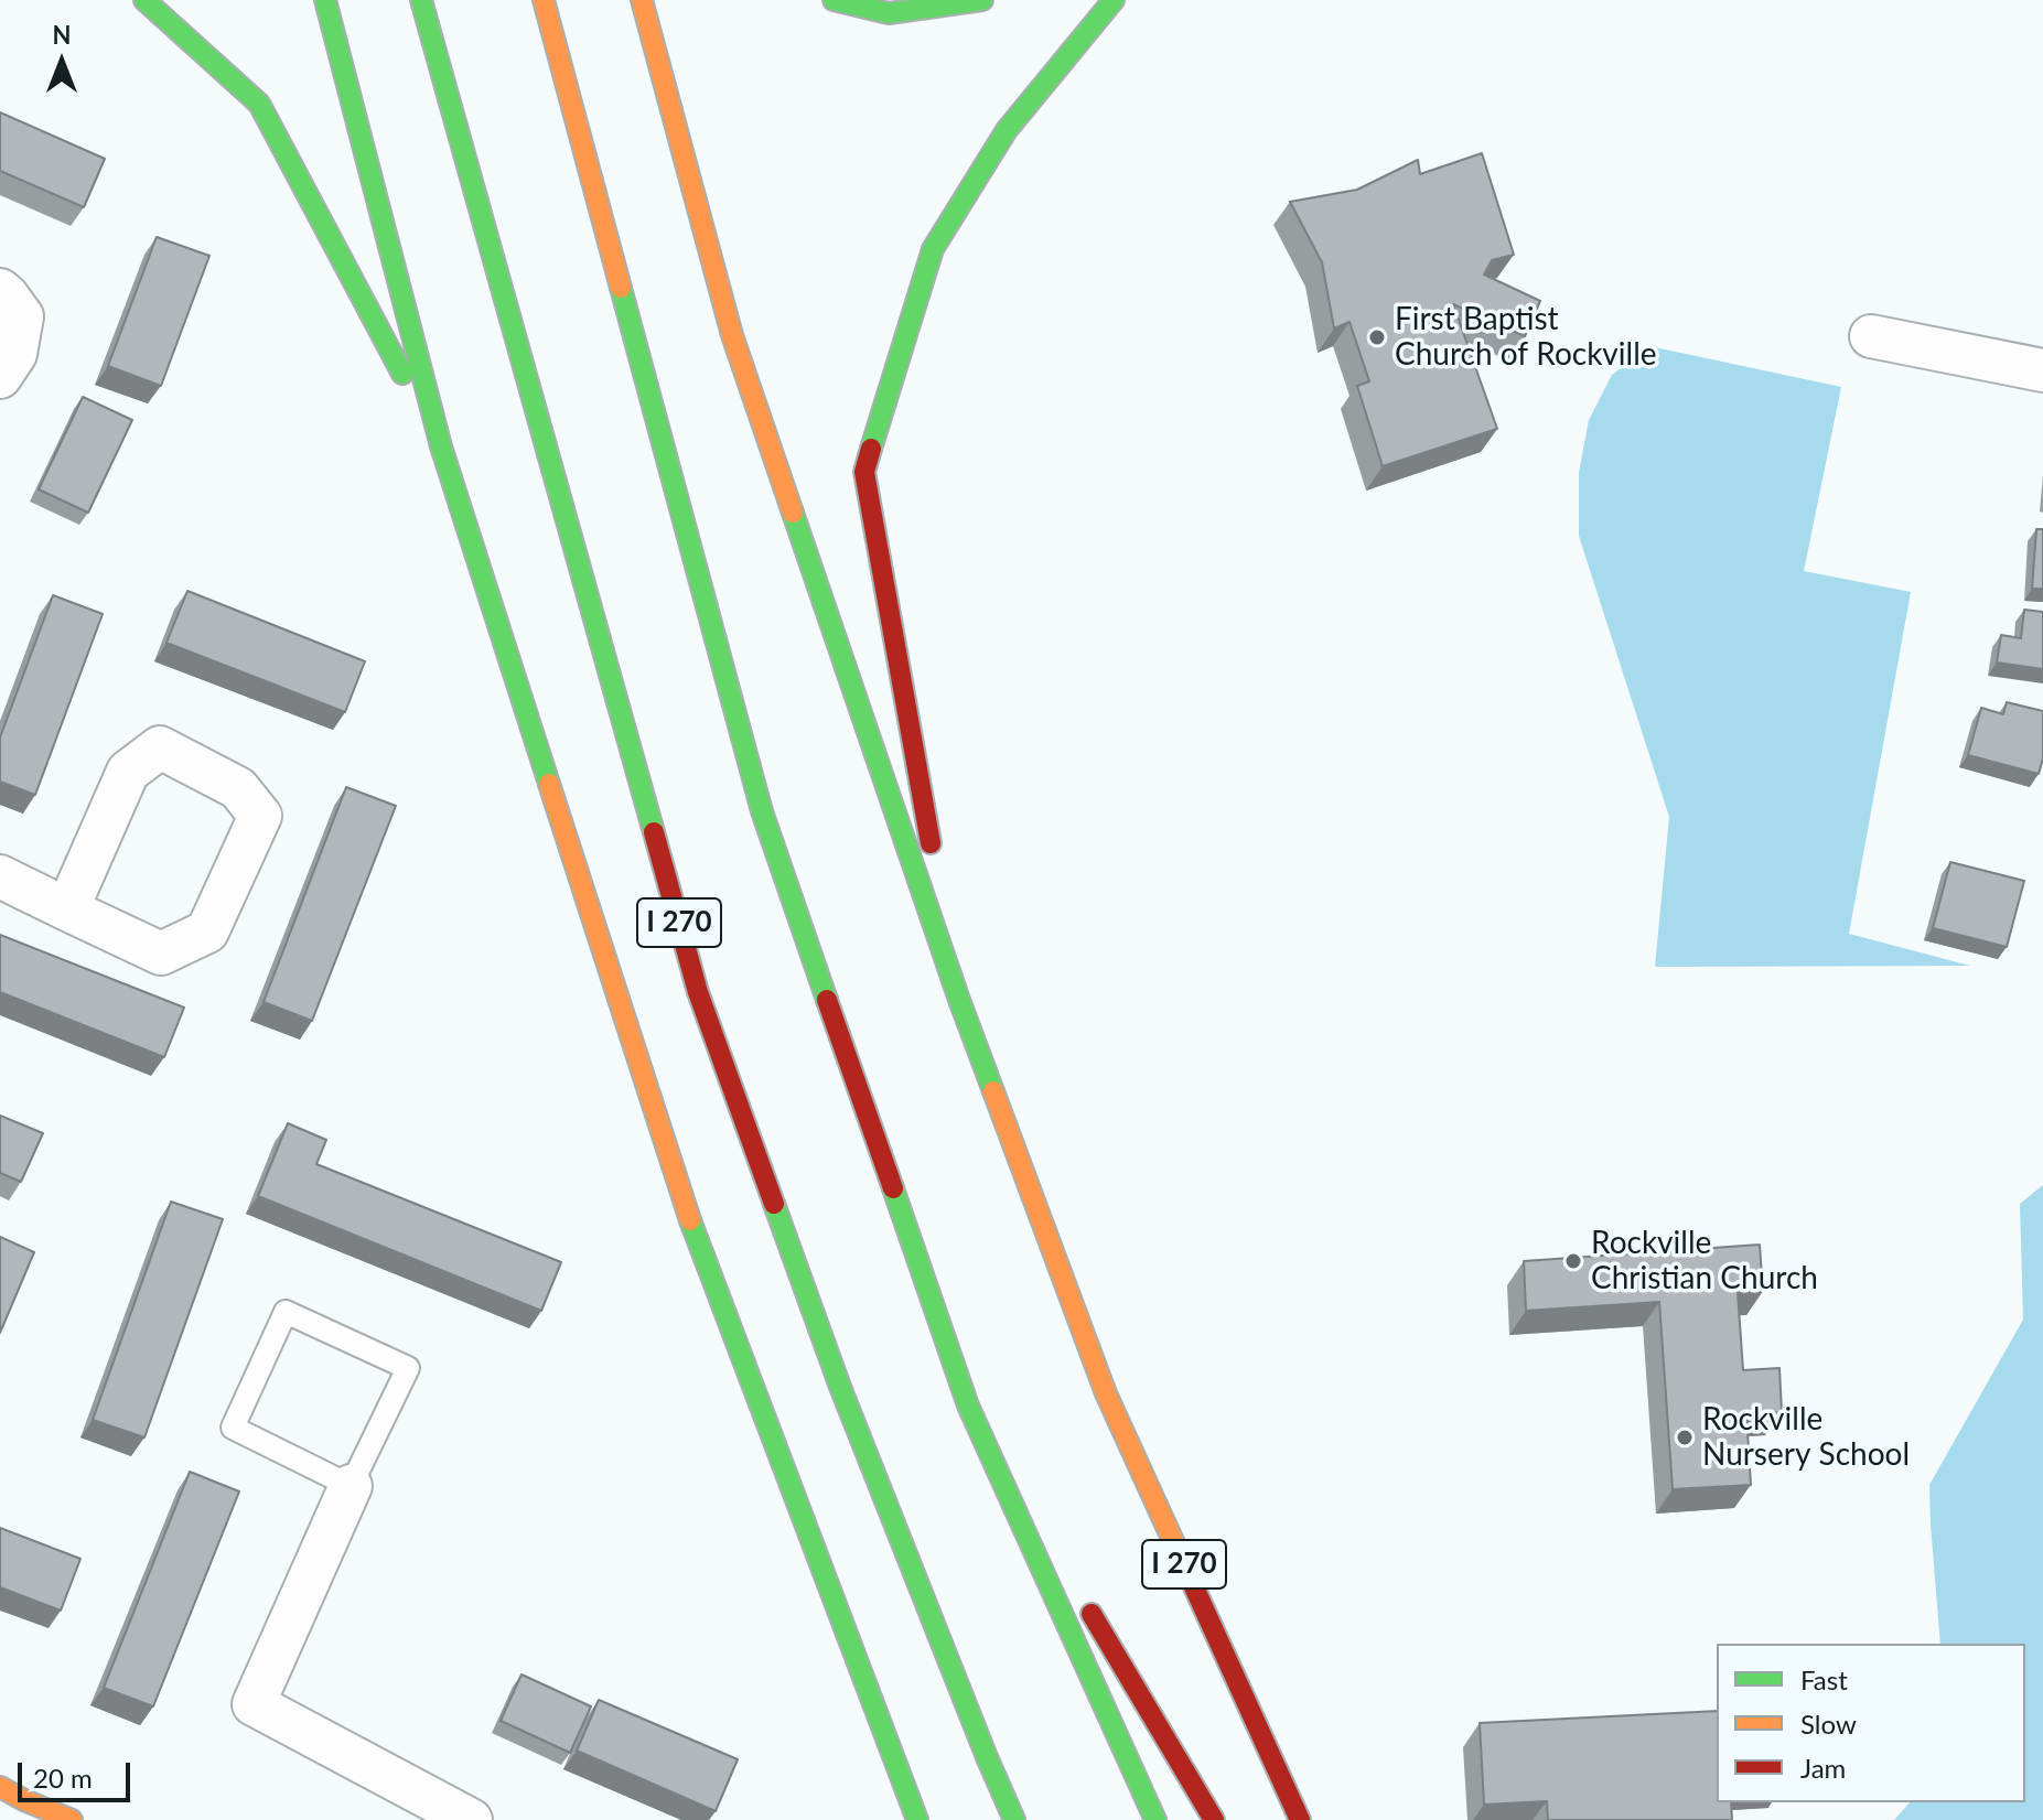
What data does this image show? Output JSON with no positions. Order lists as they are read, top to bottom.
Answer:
{
  "streets": {
    "main road": ["I 270"]
  },
  "places": ["First Baptist Church of Rockville", "Rockville Christian Church", "Rockville Nursery School"],
  "legend": ["Fast", "Slow", "Jam"],
  "scale_bar": "20 m",
  "north": "top"
}
